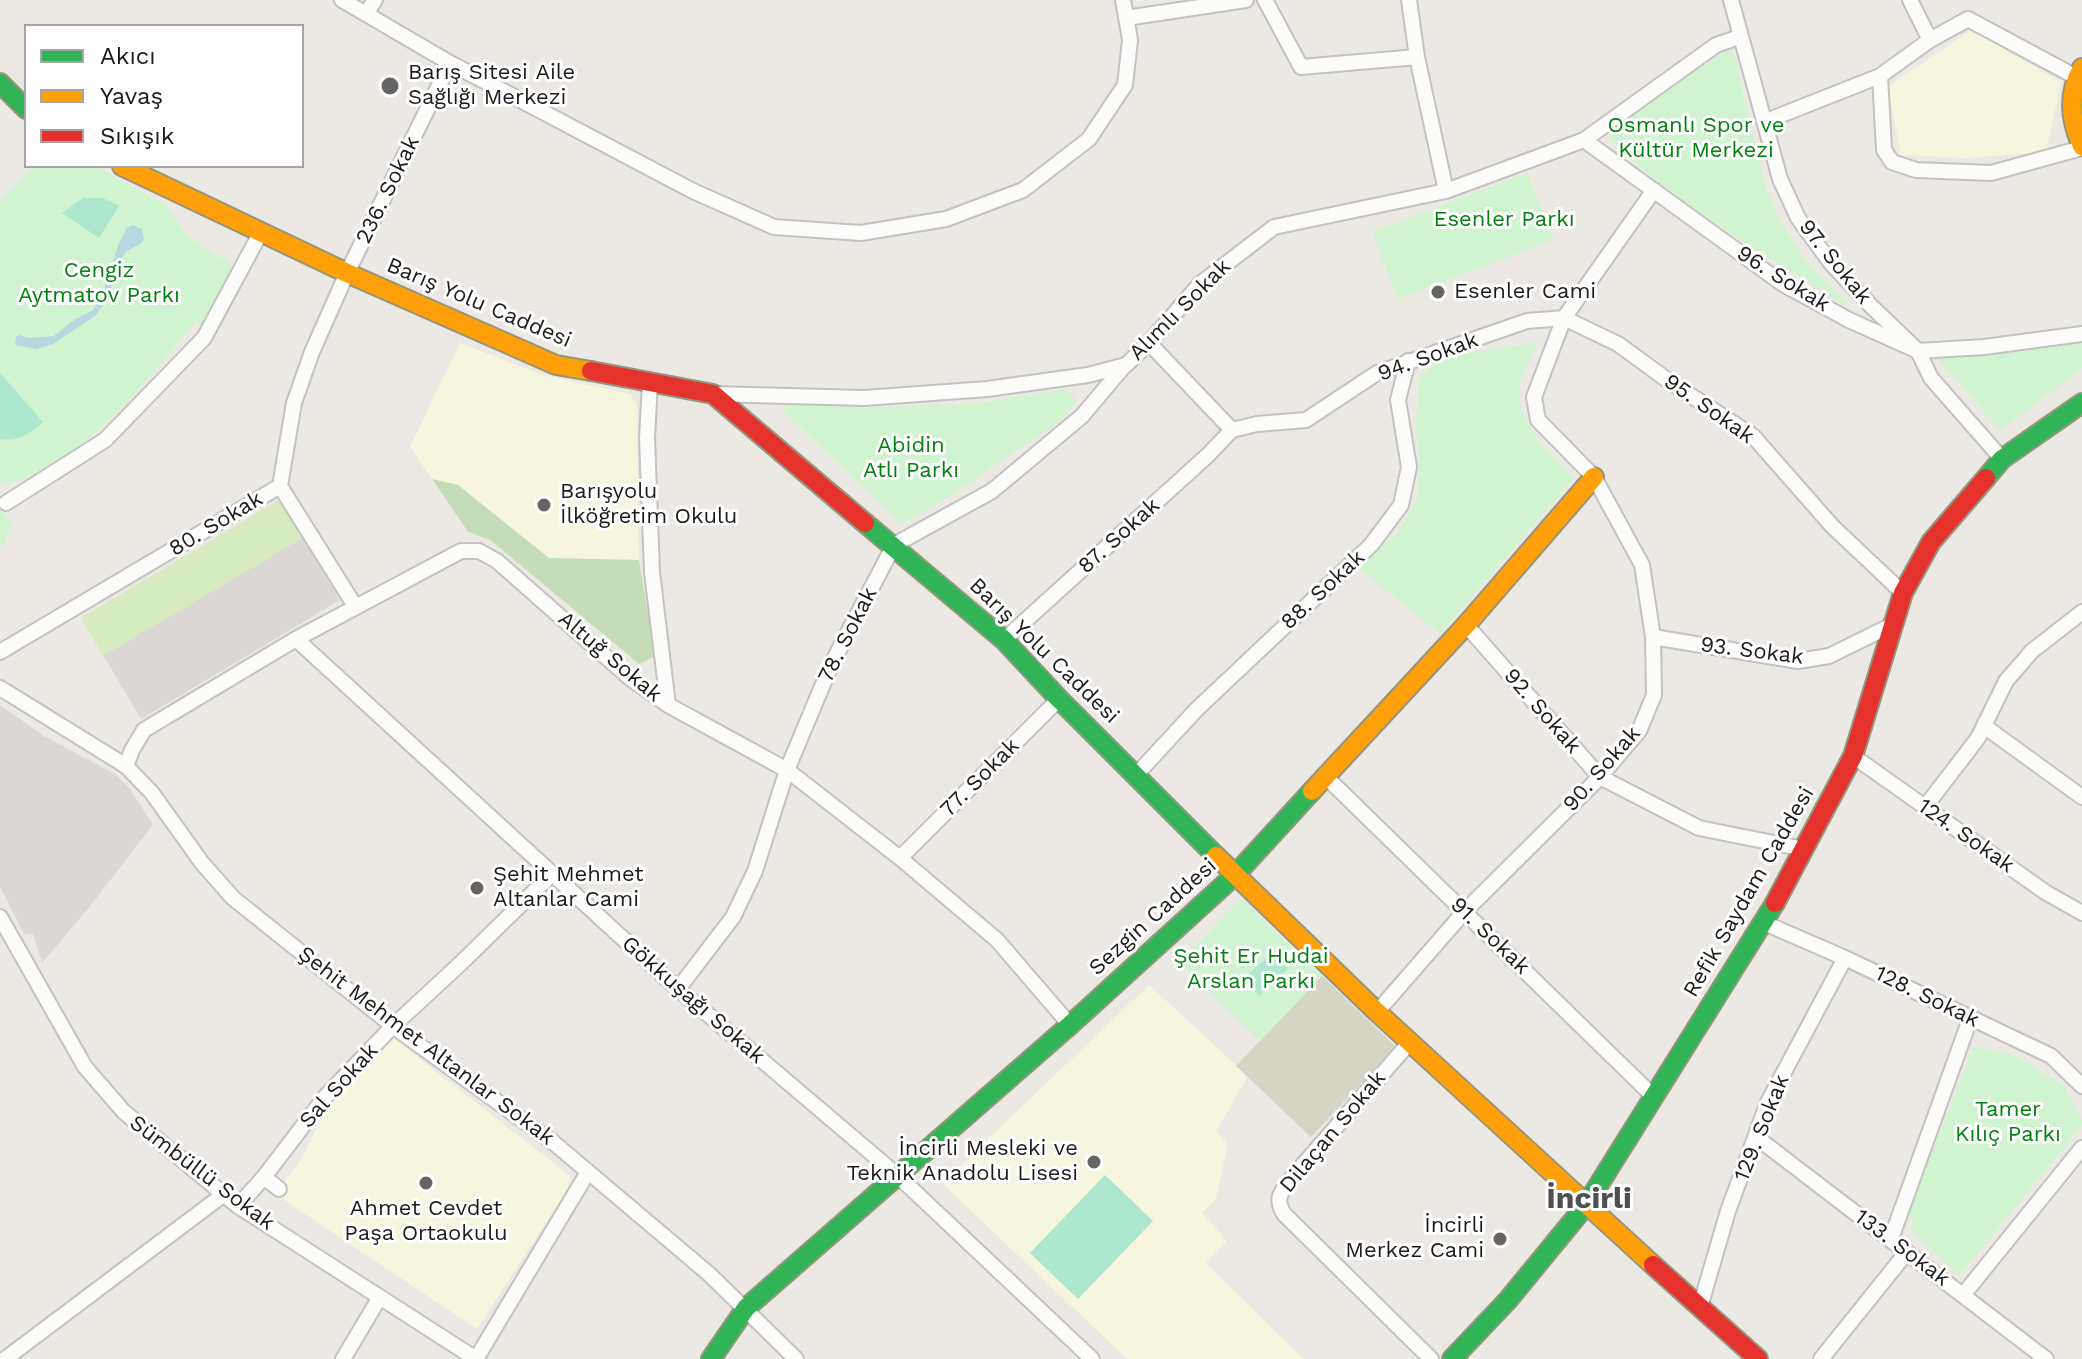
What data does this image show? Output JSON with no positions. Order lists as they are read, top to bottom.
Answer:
{
  "streets": {
    "street": [
      "236. Sokak",
      "97. Sokak",
      "96. Sokak",
      "Barış Yolu Caddesi",
      "Alımlı Sokak",
      "94. Sokak",
      "95. Sokak",
      "80. Sokak",
      "87. Sokak",
      "88. Sokak",
      "78. Sokak",
      "93. Sokak",
      "Altuğ Sokak",
      "92. Sokak",
      "90. Sokak",
      "77. Sokak",
      "124. Sokak",
      "Refik Saydam Caddesi",
      "Sezgin Caddesi",
      "91. Sokak",
      "128. Sokak",
      "Gökkuşağı Sokak",
      "Şehit Mehmet Altanlar Sokak",
      "Sal Sokak",
      "129. Sokak",
      "Dilaçan Sokak",
      "Sümbüllü Sokak",
      "133. Sokak"
    ]
  },
  "crossings": [
    ["236. Sokak", "Barış Yolu Caddesi"],
    ["236. Sokak", "80. Sokak"],
    ["97. Sokak", "96. Sokak"],
    ["97. Sokak", "Alımlı Sokak"],
    ["96. Sokak", "Alımlı Sokak"],
    ["96. Sokak", "90. Sokak"],
    ["Barış Yolu Caddesi", "Alımlı Sokak"],
    ["Barış Yolu Caddesi", "80. Sokak"],
    ["Barış Yolu Caddesi", "87. Sokak"],
    ["Barış Yolu Caddesi", "88. Sokak"],
    ["Barış Yolu Caddesi", "78. Sokak"],
    ["Barış Yolu Caddesi", "90. Sokak"],
    ["Barış Yolu Caddesi", "77. Sokak"],
    ["Barış Yolu Caddesi", "Refik Saydam Caddesi"],
    ["Barış Yolu Caddesi", "Sezgin Caddesi"],
    ["Barış Yolu Caddesi", "129. Sokak"],
    ["Barış Yolu Caddesi", "Dilaçan Sokak"],
    ["94. Sokak", "95. Sokak"],
    ["94. Sokak", "87. Sokak"],
    ["94. Sokak", "88. Sokak"],
    ["94. Sokak", "90. Sokak"],
    ["95. Sokak", "90. Sokak"],
    ["95. Sokak", "Refik Saydam Caddesi"],
    ["78. Sokak", "Altuğ Sokak"],
    ["78. Sokak", "Gökkuşağı Sokak"],
    ["93. Sokak", "90. Sokak"],
    ["93. Sokak", "Refik Saydam Caddesi"],
    ["Altuğ Sokak", "77. Sokak"],
    ["Altuğ Sokak", "Sezgin Caddesi"],
    ["Altuğ Sokak", "Gökkuşağı Sokak"],
    ["Altuğ Sokak", "Şehit Mehmet Altanlar Sokak"],
    ["92. Sokak", "90. Sokak"],
    ["92. Sokak", "Refik Saydam Caddesi"],
    ["92. Sokak", "Sezgin Caddesi"],
    ["90. Sokak", "Sezgin Caddesi"],
    ["90. Sokak", "91. Sokak"],
    ["124. Sokak", "Refik Saydam Caddesi"],
    ["Refik Saydam Caddesi", "91. Sokak"],
    ["Refik Saydam Caddesi", "128. Sokak"],
    ["Sezgin Caddesi", "91. Sokak"],
    ["Sezgin Caddesi", "Gökkuşağı Sokak"],
    ["Sezgin Caddesi", "Şehit Mehmet Altanlar Sokak"],
    ["128. Sokak", "129. Sokak"],
    ["Gökkuşağı Sokak", "Sal Sokak"],
    ["Şehit Mehmet Altanlar Sokak", "Sal Sokak"],
    ["Sal Sokak", "Sümbüllü Sokak"],
    ["129. Sokak", "133. Sokak"]
  ],
  "districts": ["İncirli"],
  "parks": [
    "Osmanlı Spor ve Kültür Merkezi",
    "Esenler Parkı",
    "Cengiz Aytmatov Parkı",
    "Abidin Atlı Parkı",
    "Şehit Er Hudai Arslan Parkı",
    "Tamer Kılıç Parkı"
  ],
  "places": [
    "Barış Sitesi Aile Sağlığı Merkezi",
    "Esenler Cami",
    "Barışyolu İlköğretim Okulu",
    "Şehit Mehmet Altanlar Cami",
    "İncirli Mesleki ve Teknik Anadolu Lisesi",
    "Ahmet Cevdet Paşa Ortaokulu",
    "İncirli Merkez Cami"
  ],
  "legend": ["Akıcı", "Yavaş", "Sıkışık"]
}
